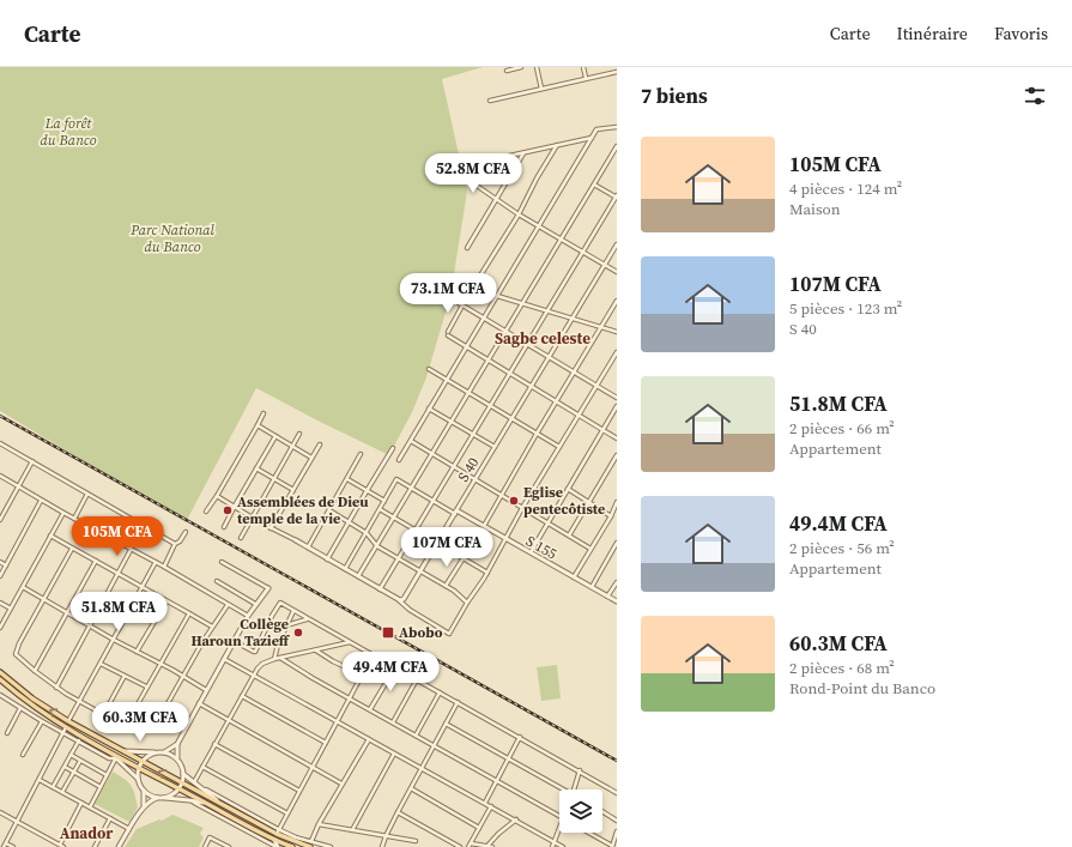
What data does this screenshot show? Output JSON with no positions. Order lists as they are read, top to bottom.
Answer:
{
  "streets": {
    "street": ["S 40", "S 155"]
  },
  "crossings": [
    ["S 40", "S 155"]
  ],
  "districts": ["Sagbe celeste", "Anador"],
  "parks": ["La forêt du Banco", "Parc National du Banco"],
  "places": {
    "other": ["Eglise pentecôtiste", "Assemblées de Dieu temple de la vie", "Collège Haroun Tazieff"],
    "transit": ["Abobo"]
  },
  "page": {
    "header": "Carte",
    "nav": ["Carte", "Itinéraire", "Favoris"],
    "heading": "7 biens",
    "list": [
      {
        "name": "105M CFA",
        "note": "4 pièces · 124 m² · Maison"
      },
      {
        "name": "107M CFA",
        "note": "5 pièces · 123 m² · S 40"
      },
      {
        "name": "51.8M CFA",
        "note": "2 pièces · 66 m² · Appartement"
      },
      {
        "name": "49.4M CFA",
        "note": "2 pièces · 56 m² · Appartement"
      },
      {
        "name": "60.3M CFA",
        "note": "2 pièces · 68 m² · Rond-Point du Banco"
      }
    ],
    "price": [
      "52.8M CFA",
      "73.1M CFA",
      "105M CFA",
      "107M CFA",
      "51.8M CFA",
      "49.4M CFA",
      "60.3M CFA"
    ]
  }
}
